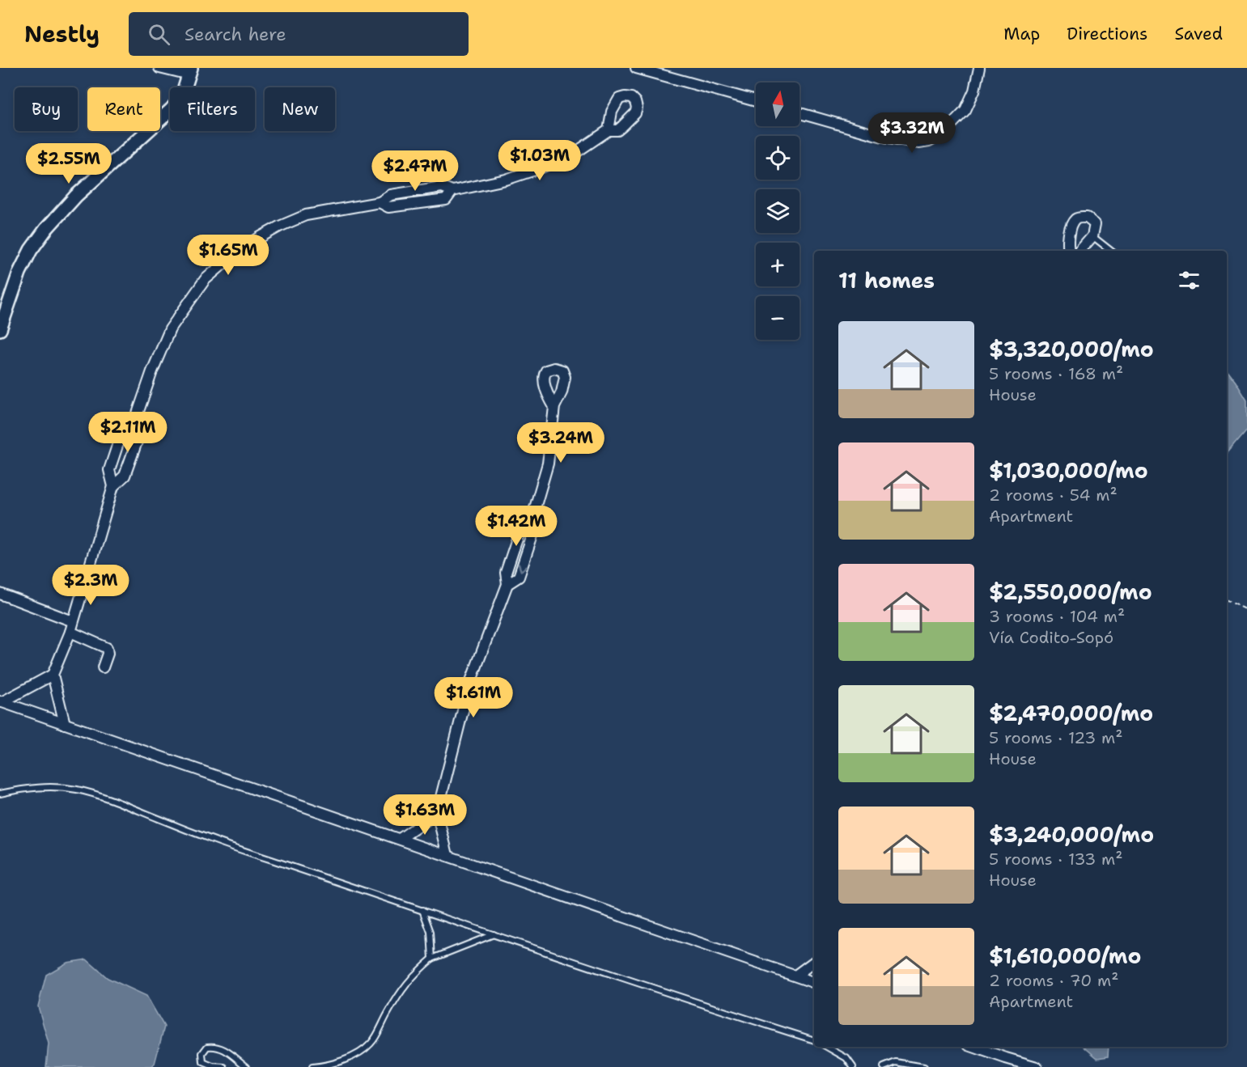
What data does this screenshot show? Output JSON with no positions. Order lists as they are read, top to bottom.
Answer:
{
  "north": "top",
  "page": {
    "header": "Nestly",
    "search": "Search here",
    "nav": ["Map", "Directions", "Saved"],
    "map_buttons": ["+", "−"],
    "chip": [
      "Buy",
      "Rent",
      "Filters",
      "New"
    ],
    "price": [
      "$3.32M",
      "$1.03M",
      "$2.55M",
      "$2.47M",
      "$1.65M",
      "$2.11M",
      "$3.24M",
      "$1.42M",
      "$2.3M",
      "$1.61M",
      "$1.63M"
    ],
    "heading": "11 homes",
    "list": [
      {
        "name": "$3,320,000/mo",
        "note": "5 rooms · 168 m² · House"
      },
      {
        "name": "$1,030,000/mo",
        "note": "2 rooms · 54 m² · Apartment"
      },
      {
        "name": "$2,550,000/mo",
        "note": "3 rooms · 104 m² · Vía Codito-Sopó"
      },
      {
        "name": "$2,470,000/mo",
        "note": "5 rooms · 123 m² · House"
      },
      {
        "name": "$3,240,000/mo",
        "note": "5 rooms · 133 m² · House"
      },
      {
        "name": "$1,610,000/mo",
        "note": "2 rooms · 70 m² · Apartment"
      }
    ]
  }
}
